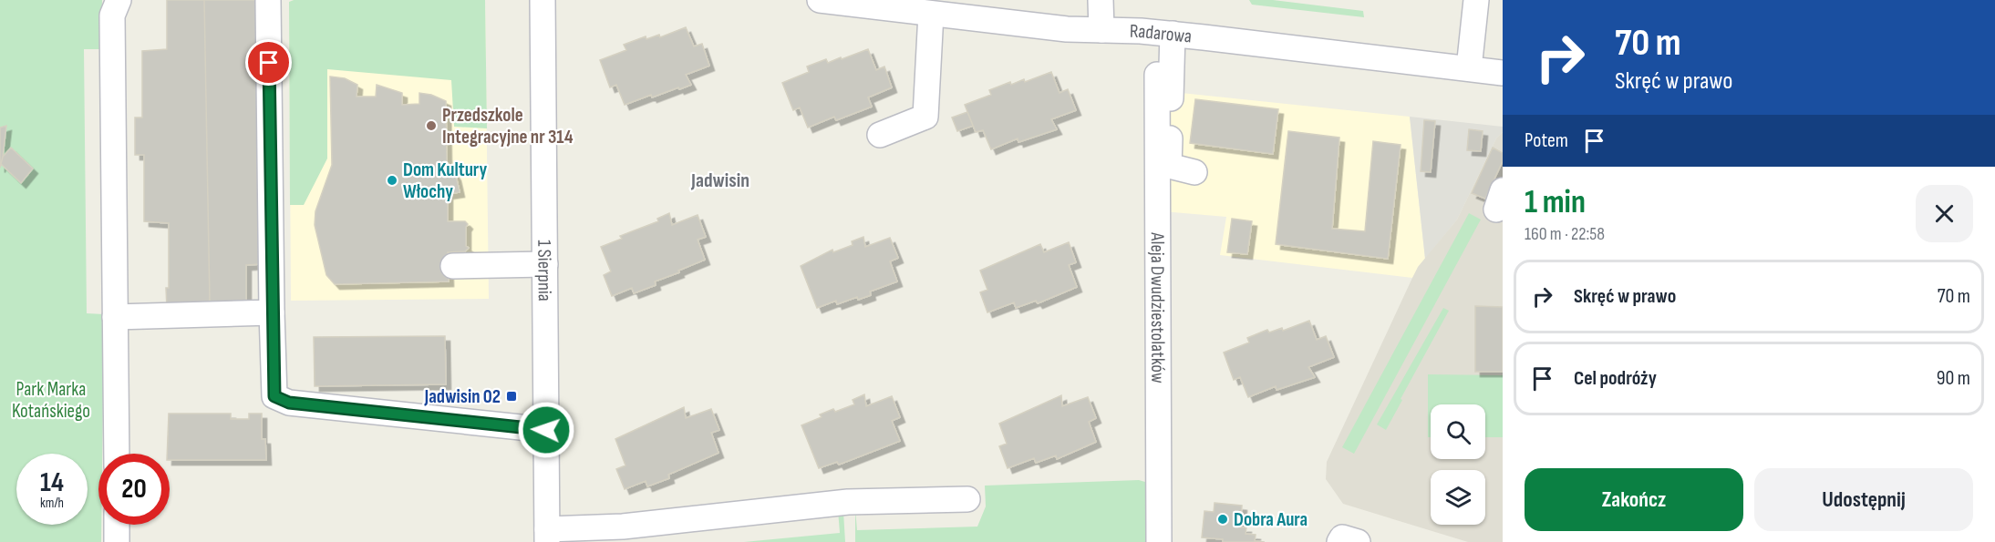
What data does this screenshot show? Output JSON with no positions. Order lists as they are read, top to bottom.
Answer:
{
  "streets": {
    "street": ["Radarowa", "1 Sierpnia", "Aleja Dwudziestolatków"]
  },
  "districts": ["Jadwisin"],
  "parks": ["Park Marka Kotańskiego"],
  "places": {
    "other": ["Przedszkole Integracyjne nr 314", "Dom Kultury Włochy", "Dobra Aura"],
    "transit": ["Jadwisin 02"]
  },
  "page": {
    "turn": ["70 m", "Skręć w prawo"],
    "then": "Potem",
    "heading": ["1 min", "160 m · 22:58"],
    "list": [
      {
        "name": "Skręć w prawo",
        "value": "70 m"
      },
      {
        "name": "Cel podróży",
        "value": "90 m"
      }
    ],
    "speed": "14 km/h",
    "limit": "20",
    "buttons": ["Zakończ", "Udostępnij"]
  }
}
